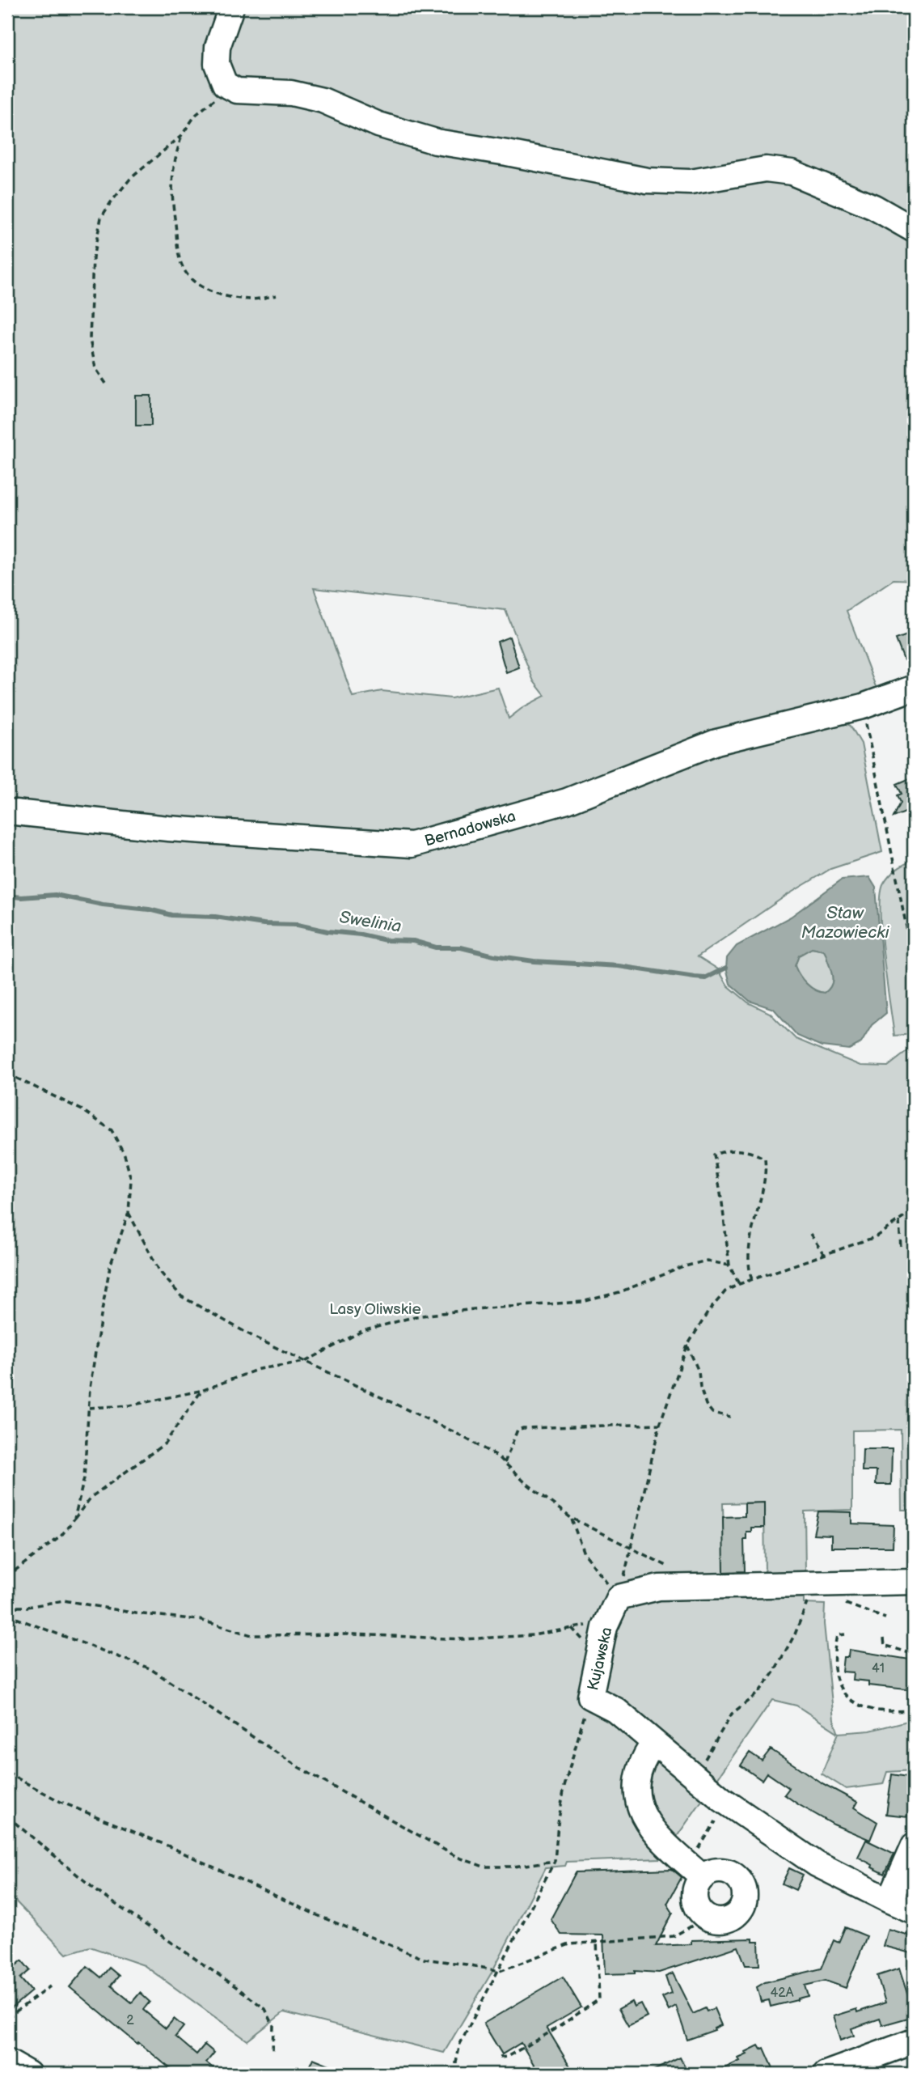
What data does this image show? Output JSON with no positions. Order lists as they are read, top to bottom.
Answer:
{
  "streets": {
    "street": ["Bernadowska", "Kujawska"]
  },
  "water": ["Staw Mazowiecki", "Swelinia"],
  "parks": ["Lasy Oliwskie"],
  "house_numbers": ["41", "42A", "2"]
}
